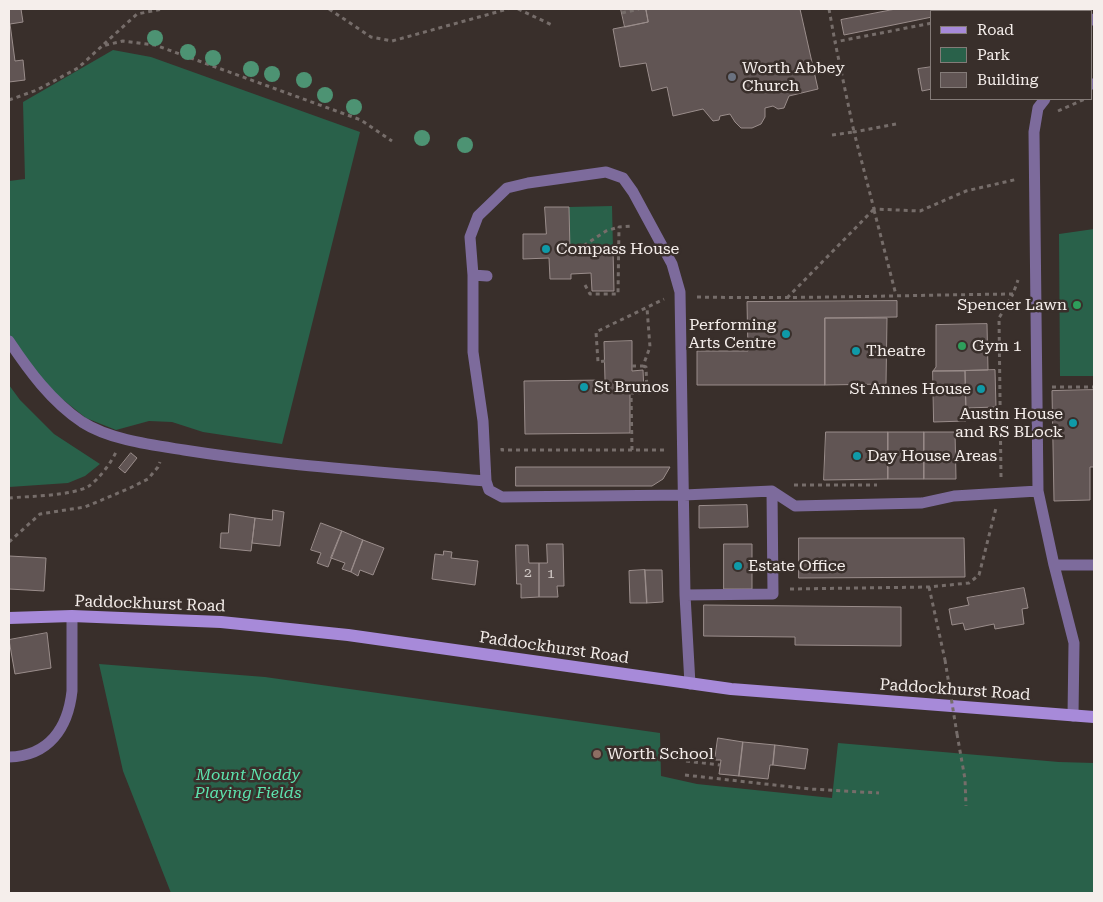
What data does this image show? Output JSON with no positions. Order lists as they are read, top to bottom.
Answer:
{
  "streets": {
    "main road": ["Paddockhurst Road"]
  },
  "parks": ["Mount Noddy Playing Fields"],
  "places": [
    "Worth Abbey Church",
    "Compass House",
    "Spencer Lawn",
    "Performing Arts Centre",
    "Gym 1",
    "Theatre",
    "St Brunos",
    "St Annes House",
    "Austin House and RS BLock",
    "Day House Areas",
    "Estate Office",
    "Worth School"
  ],
  "house_numbers": ["2", "1"],
  "legend": ["Road", "Park", "Building"]
}
